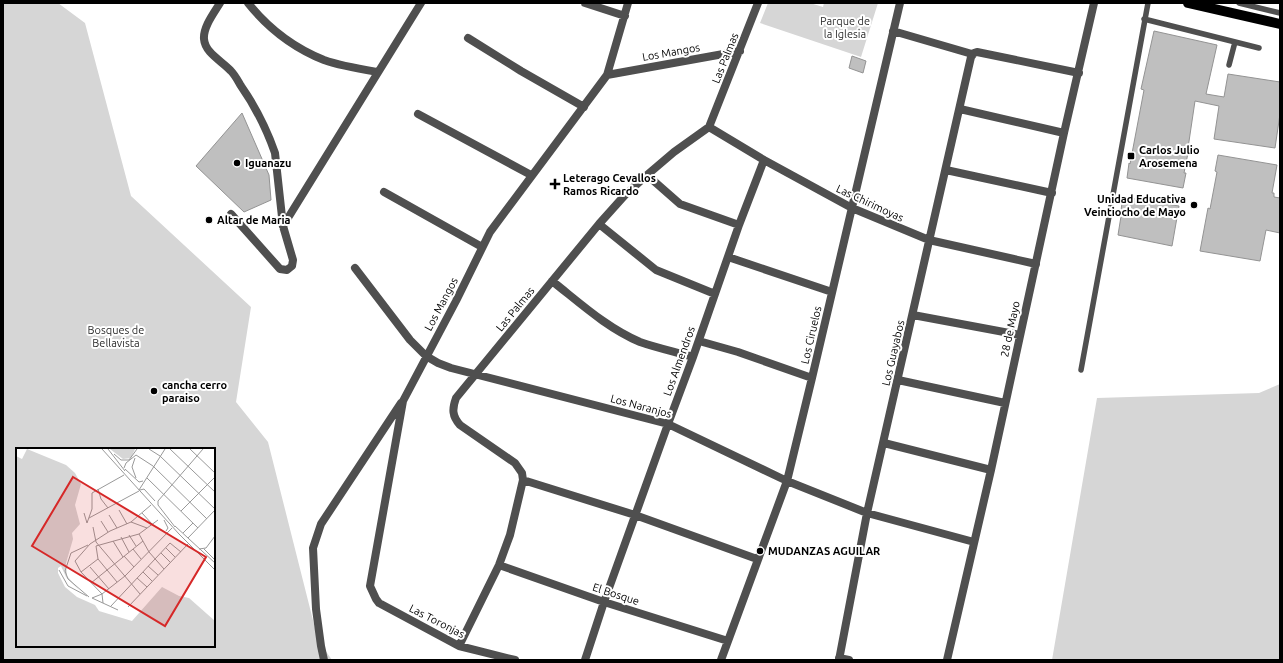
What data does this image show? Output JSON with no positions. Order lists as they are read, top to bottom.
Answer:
{
  "streets": {
    "street": [
      "Los Mangos",
      "Las Palmas",
      "Las Chirimoyas",
      "28 de Mayo",
      "Los Ciruelos",
      "Los Guayabos",
      "Los Almendros",
      "Los Naranjos",
      "El Bosque",
      "Las Toronjas"
    ]
  },
  "crossings": [
    ["Los Mangos", "Las Palmas"],
    ["Los Mangos", "Los Naranjos"],
    ["Los Mangos", "Las Toronjas"],
    ["Las Palmas", "Las Chirimoyas"],
    ["Las Palmas", "Los Naranjos"],
    ["Las Chirimoyas", "28 de Mayo"],
    ["Las Chirimoyas", "Los Ciruelos"],
    ["Las Chirimoyas", "Los Guayabos"],
    ["Las Chirimoyas", "Los Almendros"],
    ["28 de Mayo", "Los Naranjos"],
    ["Los Ciruelos", "Los Naranjos"],
    ["Los Ciruelos", "El Bosque"],
    ["Los Guayabos", "Los Naranjos"],
    ["Los Almendros", "Los Naranjos"],
    ["Los Almendros", "El Bosque"]
  ],
  "parks": ["Parque de la Iglesia", "Bosques de Bellavista"],
  "places": {
    "transit": ["Carlos Julio Arosemena"],
    "other": [
      "Iguanazu",
      "Unidad Educativa Veintiocho de Mayo",
      "Altar de Maria",
      "cancha cerro paraiso",
      "MUDANZAS AGUILAR"
    ],
    "health": ["Leterago Cevallos Ramos Ricardo"]
  }
}
